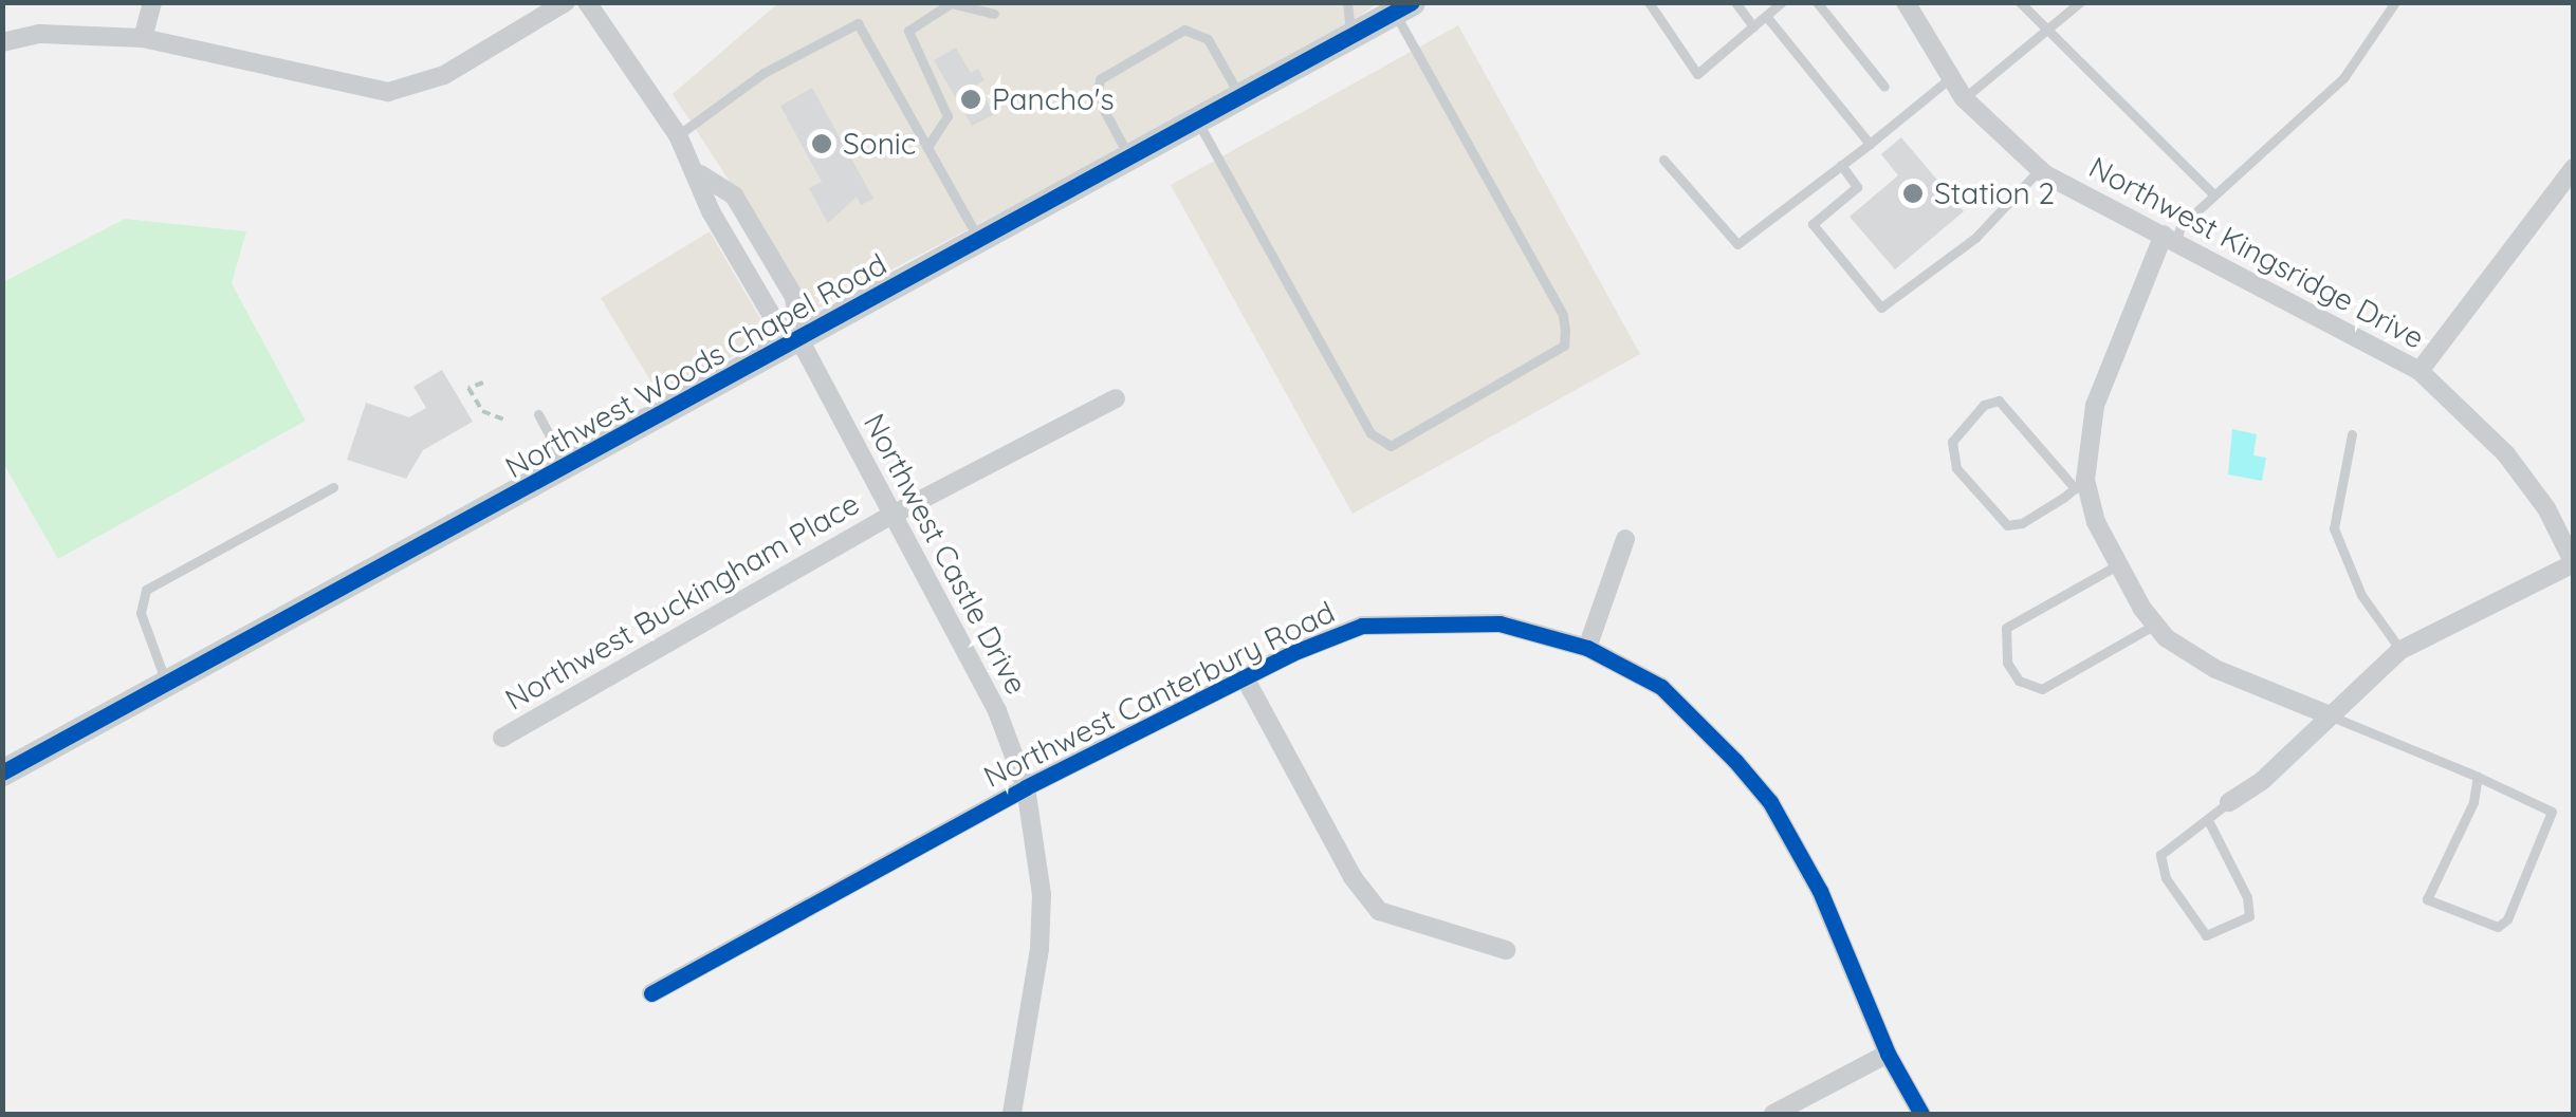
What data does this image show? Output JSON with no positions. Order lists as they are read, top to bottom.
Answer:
{
  "streets": {
    "main road": ["Northwest Woods Chapel Road"],
    "street": [
      "Northwest Kingsridge Drive",
      "Northwest Castle Drive",
      "Northwest Buckingham Place",
      "Northwest Canterbury Road"
    ]
  },
  "crossings": [
    ["Northwest Woods Chapel Road", "Northwest Castle Drive"],
    ["Northwest Castle Drive", "Northwest Buckingham Place"],
    ["Northwest Castle Drive", "Northwest Canterbury Road"]
  ],
  "places": ["Pancho's", "Sonic", "Station 2"]
}
